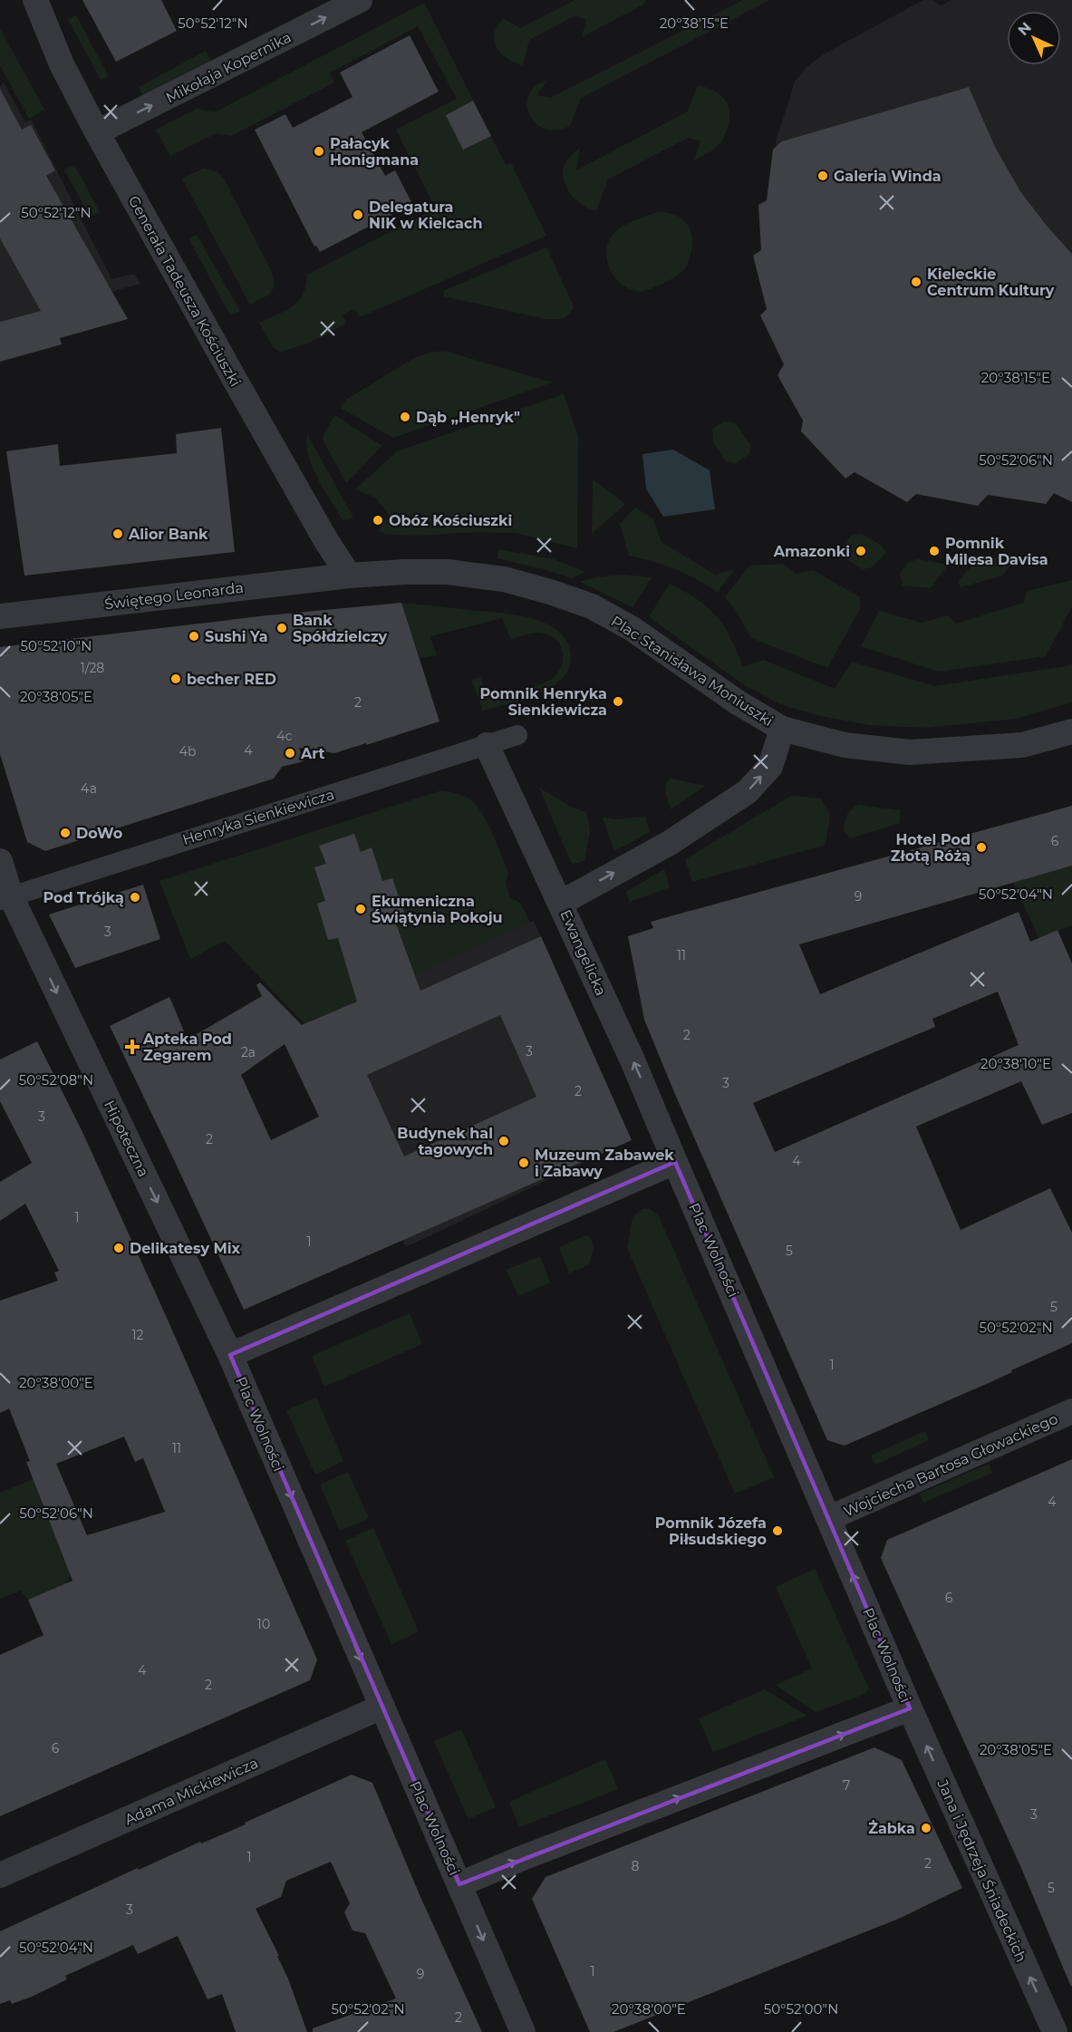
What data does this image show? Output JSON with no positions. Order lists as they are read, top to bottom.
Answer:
{
  "streets": {
    "street": [
      "Mikołaja Kopernika",
      "Generała Tadeusza Kościuszki",
      "Świętego Leonarda",
      "Plac Stanisława Moniuszki",
      "Henryka Sienkiewicza",
      "Ewangelicka",
      "Hipoteczna",
      "Plac Wolności",
      "Wojciecha Bartosa Głowackiego",
      "Adama Mickiewicza",
      "Jana i Jędrzeja Śniadeckich"
    ]
  },
  "crossings": [
    ["Mikołaja Kopernika", "Generała Tadeusza Kościuszki"],
    ["Generała Tadeusza Kościuszki", "Świętego Leonarda"],
    ["Generała Tadeusza Kościuszki", "Plac Stanisława Moniuszki"],
    ["Świętego Leonarda", "Plac Stanisława Moniuszki"],
    ["Plac Stanisława Moniuszki", "Ewangelicka"],
    ["Henryka Sienkiewicza", "Ewangelicka"],
    ["Henryka Sienkiewicza", "Hipoteczna"],
    ["Ewangelicka", "Plac Wolności"],
    ["Hipoteczna", "Plac Wolności"],
    ["Plac Wolności", "Wojciecha Bartosa Głowackiego"],
    ["Plac Wolności", "Adama Mickiewicza"],
    ["Plac Wolności", "Jana i Jędrzeja Śniadeckich"]
  ],
  "one_way": [
    "Mikołaja Kopernika",
    "Ewangelicka",
    "Hipoteczna",
    "Jana i Jędrzeja Śniadeckich"
  ],
  "places": {
    "other": [
      "Pałacyk Honigmana",
      "Galeria Winda",
      "Delegatura NIK w Kielcach",
      "Kieleckie Centrum Kultury",
      "Dąb ,,Henryk\"",
      "Obóz Kościuszki",
      "Alior Bank",
      "Amazonki",
      "Pomnik Milesa Davisa",
      "Bank Spółdzielczy",
      "Sushi Ya",
      "becher RED",
      "Pomnik Henryka Sienkiewicza",
      "Art",
      "DoWo",
      "Hotel Pod Złotą Różą",
      "Pod Trójką",
      "Ekumeniczna Świątynia Pokoju",
      "Budynek hal tagowych",
      "Muzeum Zabawek i Zabawy",
      "Delikatesy Mix",
      "Pomnik Józefa Piłsudskiego",
      "Żabka"
    ],
    "health": ["Apteka Pod Zegarem"]
  },
  "house_numbers": [
    "1/28",
    "2",
    "4c",
    "4",
    "4b",
    "4a",
    "6",
    "9",
    "3",
    "11",
    "2",
    "3",
    "2a",
    "3",
    "2",
    "3",
    "2",
    "4",
    "1",
    "1",
    "5",
    "5",
    "12",
    "1",
    "11",
    "4",
    "6",
    "10",
    "4",
    "2",
    "6",
    "7",
    "3",
    "1",
    "2",
    "8",
    "5",
    "3",
    "1",
    "9",
    "2"
  ],
  "north": "top left",
  "coordinates": [
    "50°52'12\"N",
    "20°38'15\"E",
    "50°52'06\"N",
    "50°52'10\"N",
    "20°38'05\"E",
    "50°52'04\"N",
    "20°38'10\"E",
    "50°52'08\"N",
    "50°52'02\"N",
    "20°38'00\"E",
    "50°52'00\"N"
  ]
}
